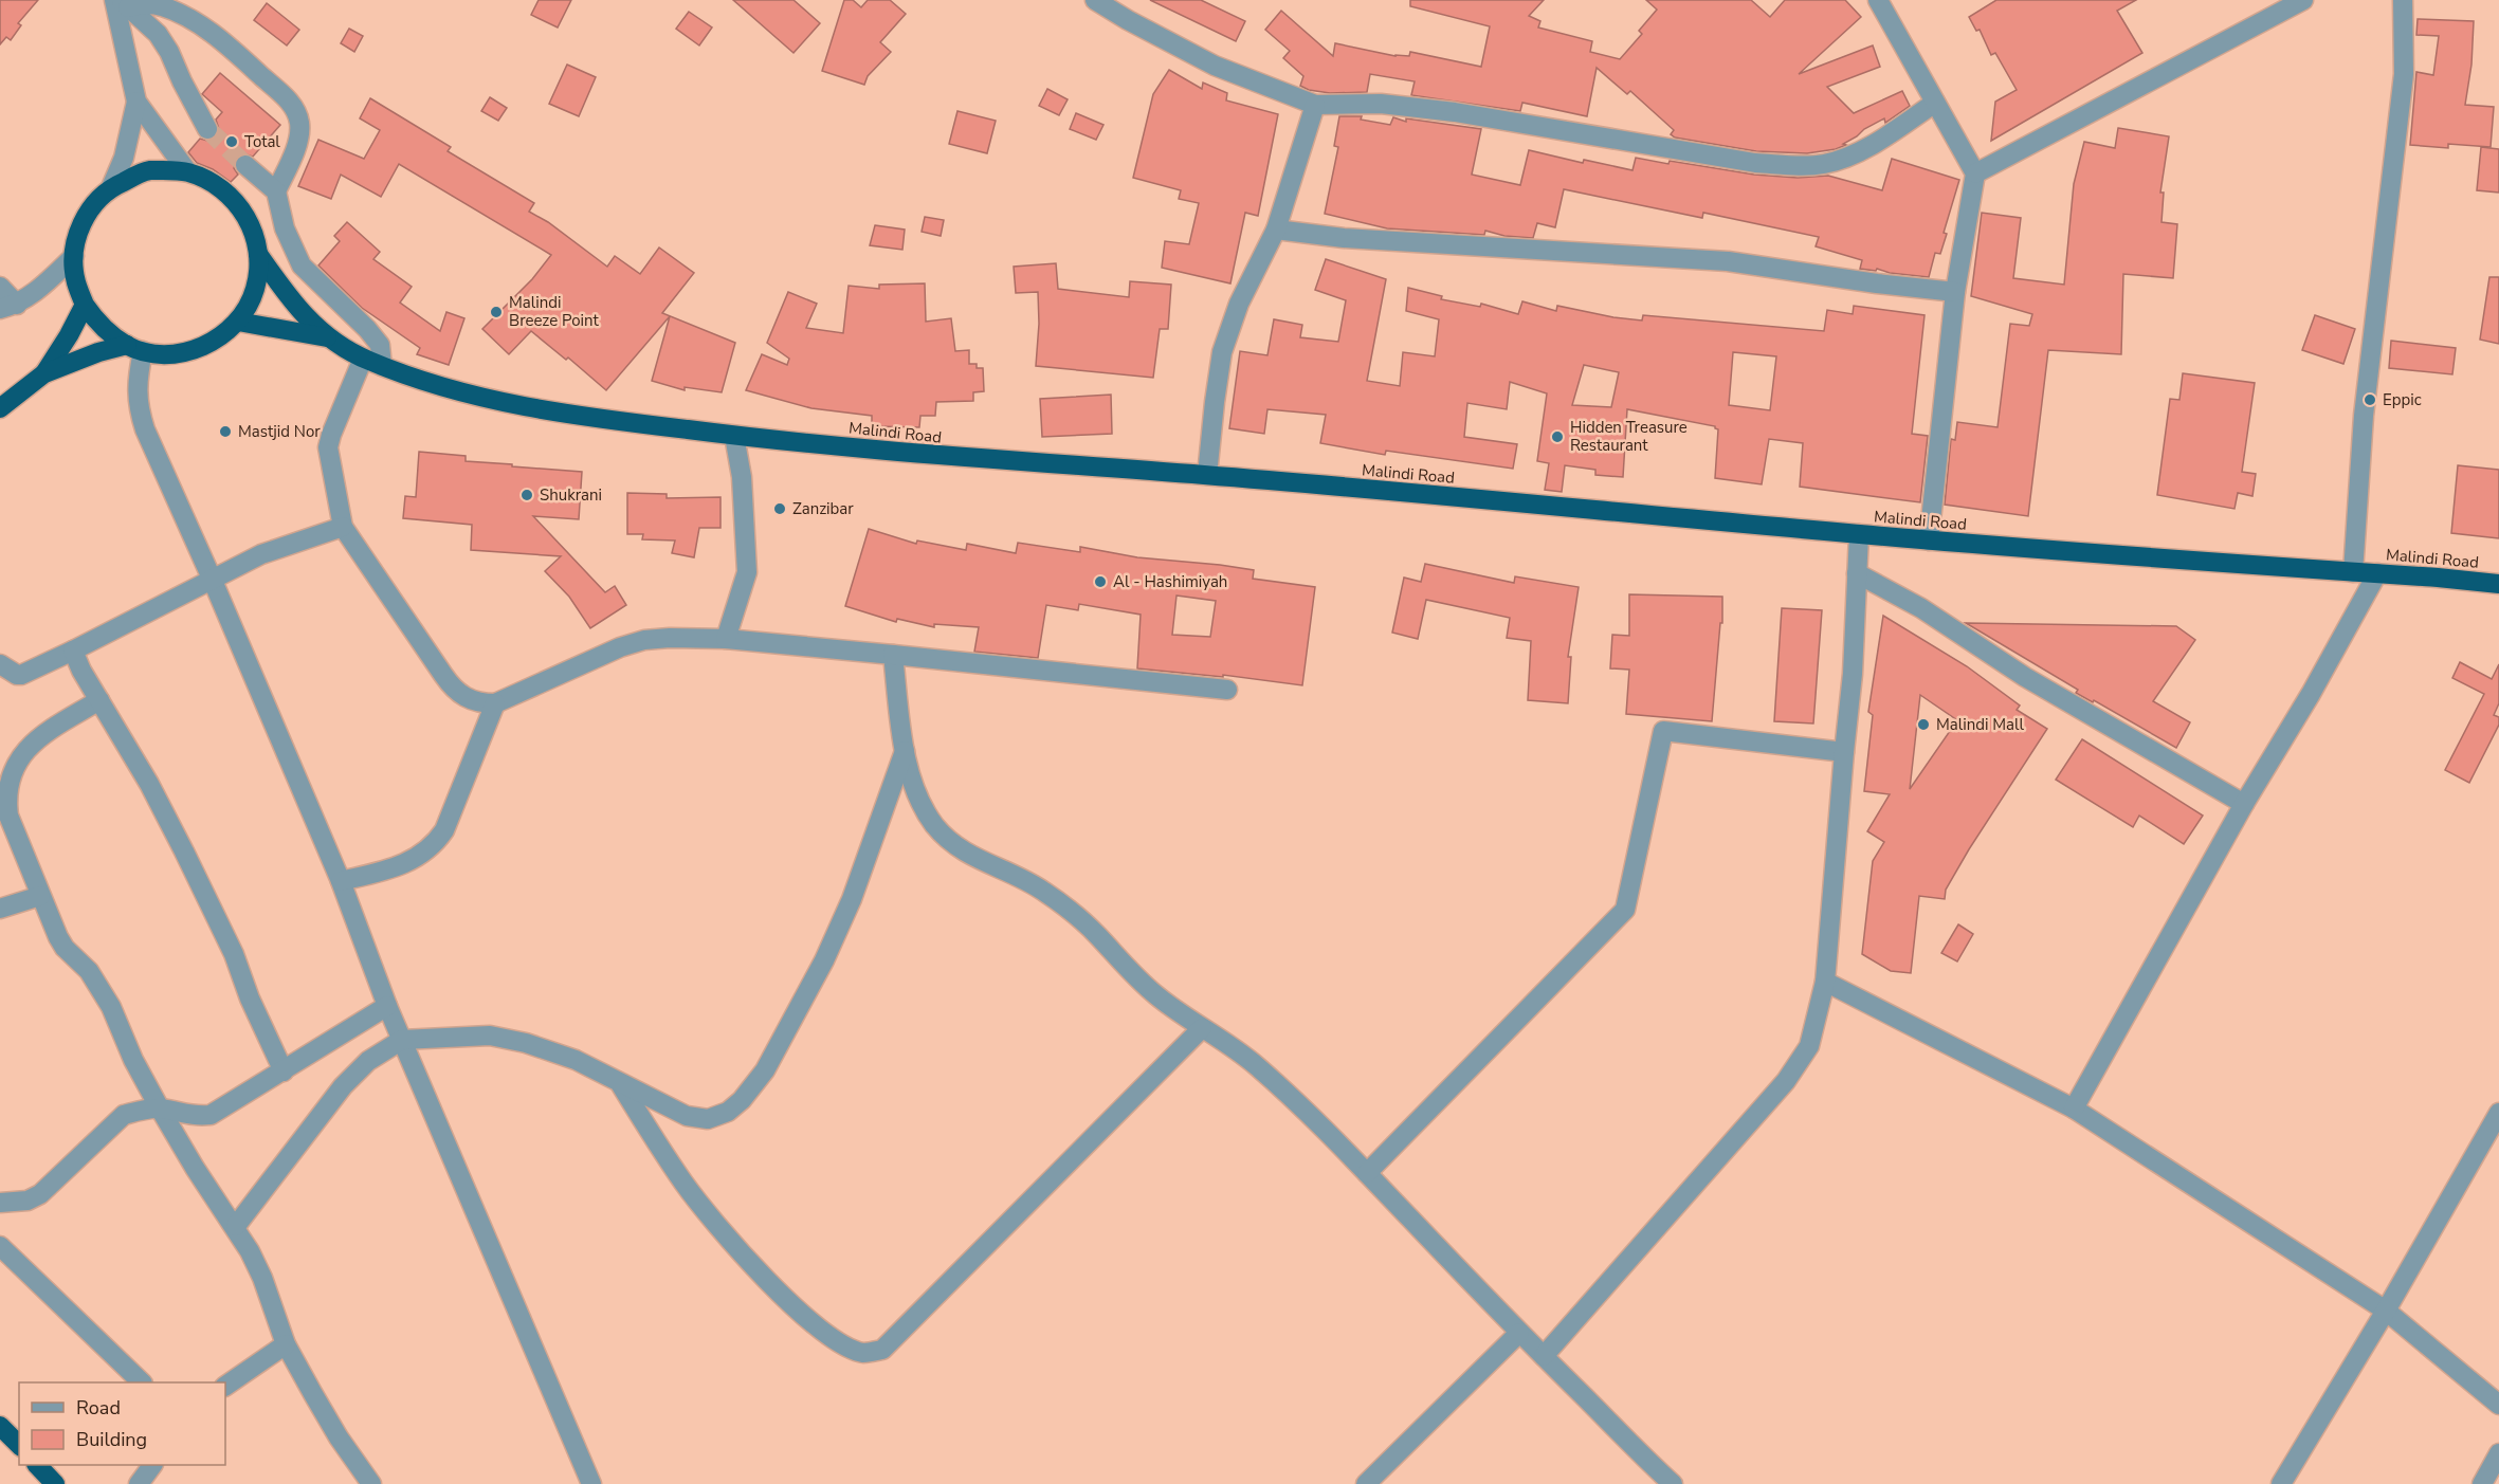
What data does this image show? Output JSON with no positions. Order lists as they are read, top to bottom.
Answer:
{
  "streets": {
    "highway": ["Malindi Road"]
  },
  "places": [
    "Total",
    "Malindi Breeze Point",
    "Eppic",
    "Mastjid Nor",
    "Hidden Treasure Restaurant",
    "Shukrani",
    "Zanzibar",
    "Al - Hashimiyah",
    "Malindi Mall"
  ],
  "legend": ["Road", "Building"]
}
